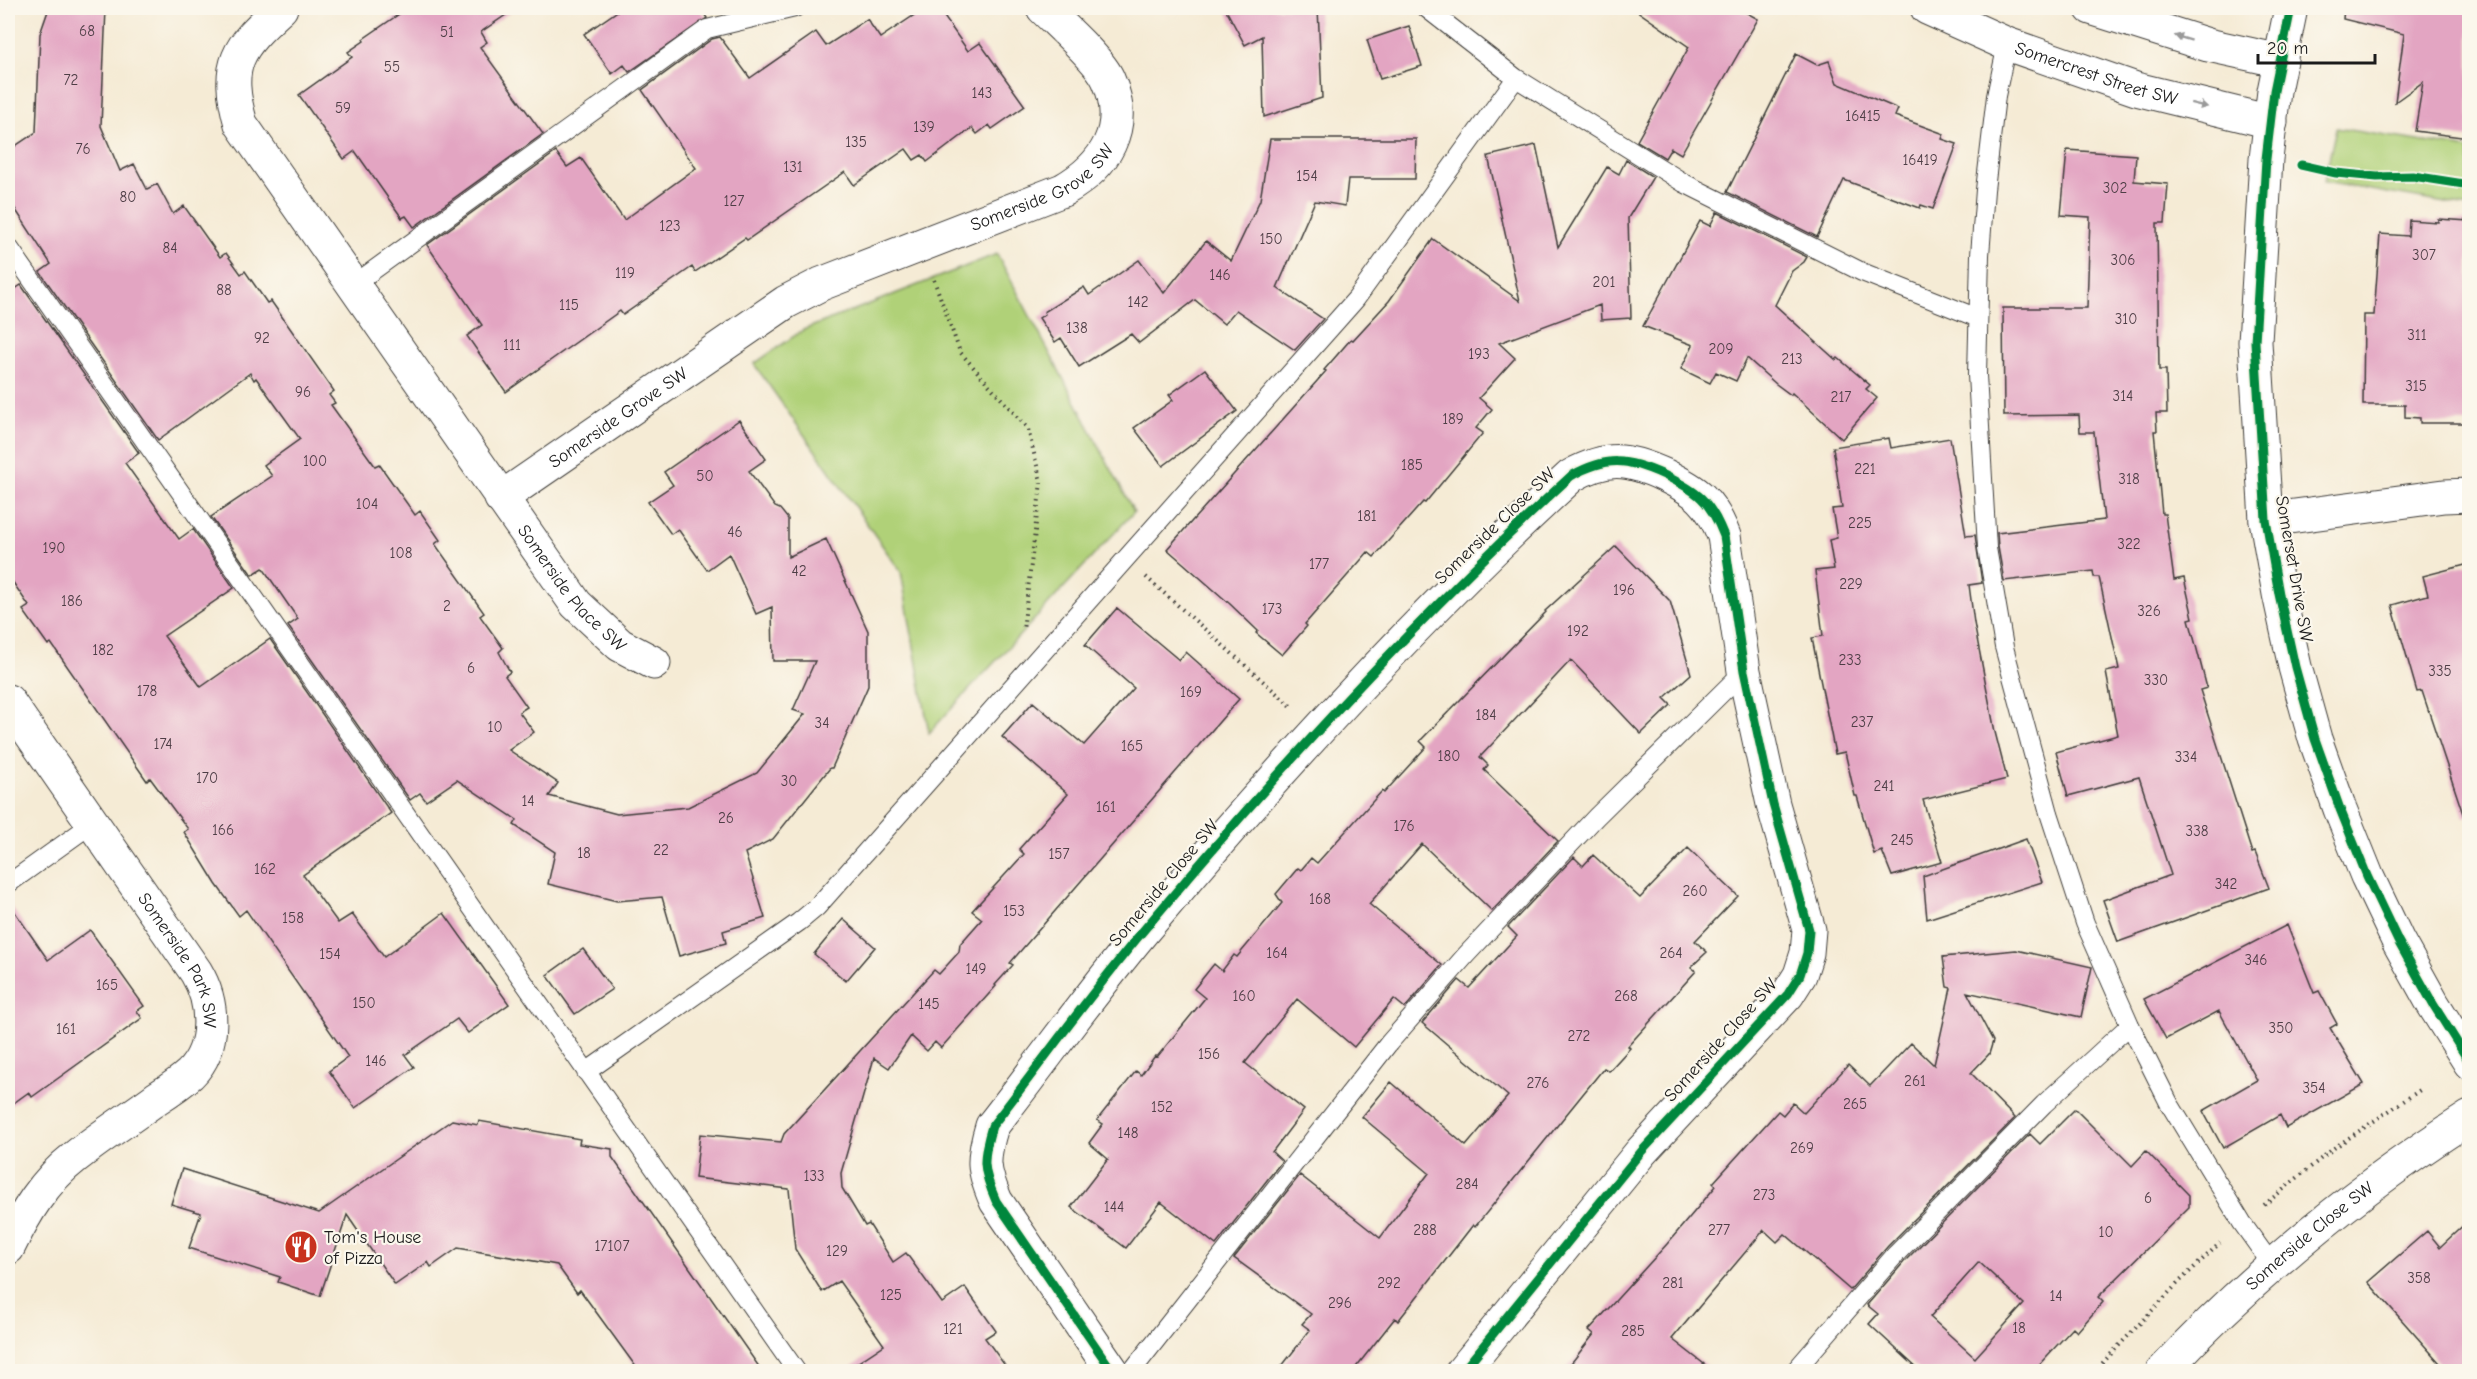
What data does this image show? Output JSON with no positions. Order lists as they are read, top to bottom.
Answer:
{
  "streets": {
    "street": [
      "Somercrest Street SW",
      "Somerside Grove SW",
      "Somerside Close SW",
      "Somerset Drive SW",
      "Somerside Place SW",
      "Somerside Park SW"
    ]
  },
  "crossings": [
    ["Somercrest Street SW", "Somerset Drive SW"],
    ["Somerside Grove SW", "Somerside Place SW"]
  ],
  "places": {
    "restaurant": ["Tom's House of Pizza"]
  },
  "house_numbers": [
    "68",
    "51",
    "55",
    "72",
    "143",
    "59",
    "16415",
    "139",
    "135",
    "76",
    "16419",
    "131",
    "154",
    "302",
    "80",
    "127",
    "123",
    "150",
    "84",
    "307",
    "306",
    "119",
    "146",
    "201",
    "88",
    "142",
    "115",
    "310",
    "138",
    "311",
    "92",
    "111",
    "209",
    "193",
    "213",
    "315",
    "96",
    "314",
    "217",
    "189",
    "100",
    "185",
    "221",
    "50",
    "318",
    "104",
    "181",
    "225",
    "46",
    "322",
    "190",
    "108",
    "177",
    "42",
    "229",
    "196",
    "186",
    "2",
    "173",
    "326",
    "192",
    "182",
    "233",
    "6",
    "335",
    "330",
    "178",
    "169",
    "184",
    "237",
    "34",
    "10",
    "174",
    "165",
    "180",
    "334",
    "170",
    "30",
    "241",
    "14",
    "161",
    "26",
    "176",
    "166",
    "338",
    "245",
    "22",
    "18",
    "157",
    "162",
    "342",
    "260",
    "168",
    "153",
    "158",
    "164",
    "264",
    "154",
    "346",
    "149",
    "165",
    "160",
    "268",
    "150",
    "145",
    "350",
    "161",
    "272",
    "156",
    "146",
    "261",
    "276",
    "354",
    "265",
    "152",
    "148",
    "269",
    "133",
    "284",
    "273",
    "6",
    "144",
    "288",
    "277",
    "10",
    "17107",
    "129",
    "358",
    "292",
    "281",
    "125",
    "14",
    "296",
    "18",
    "121",
    "285"
  ],
  "scale_bar": "20 m"
}
